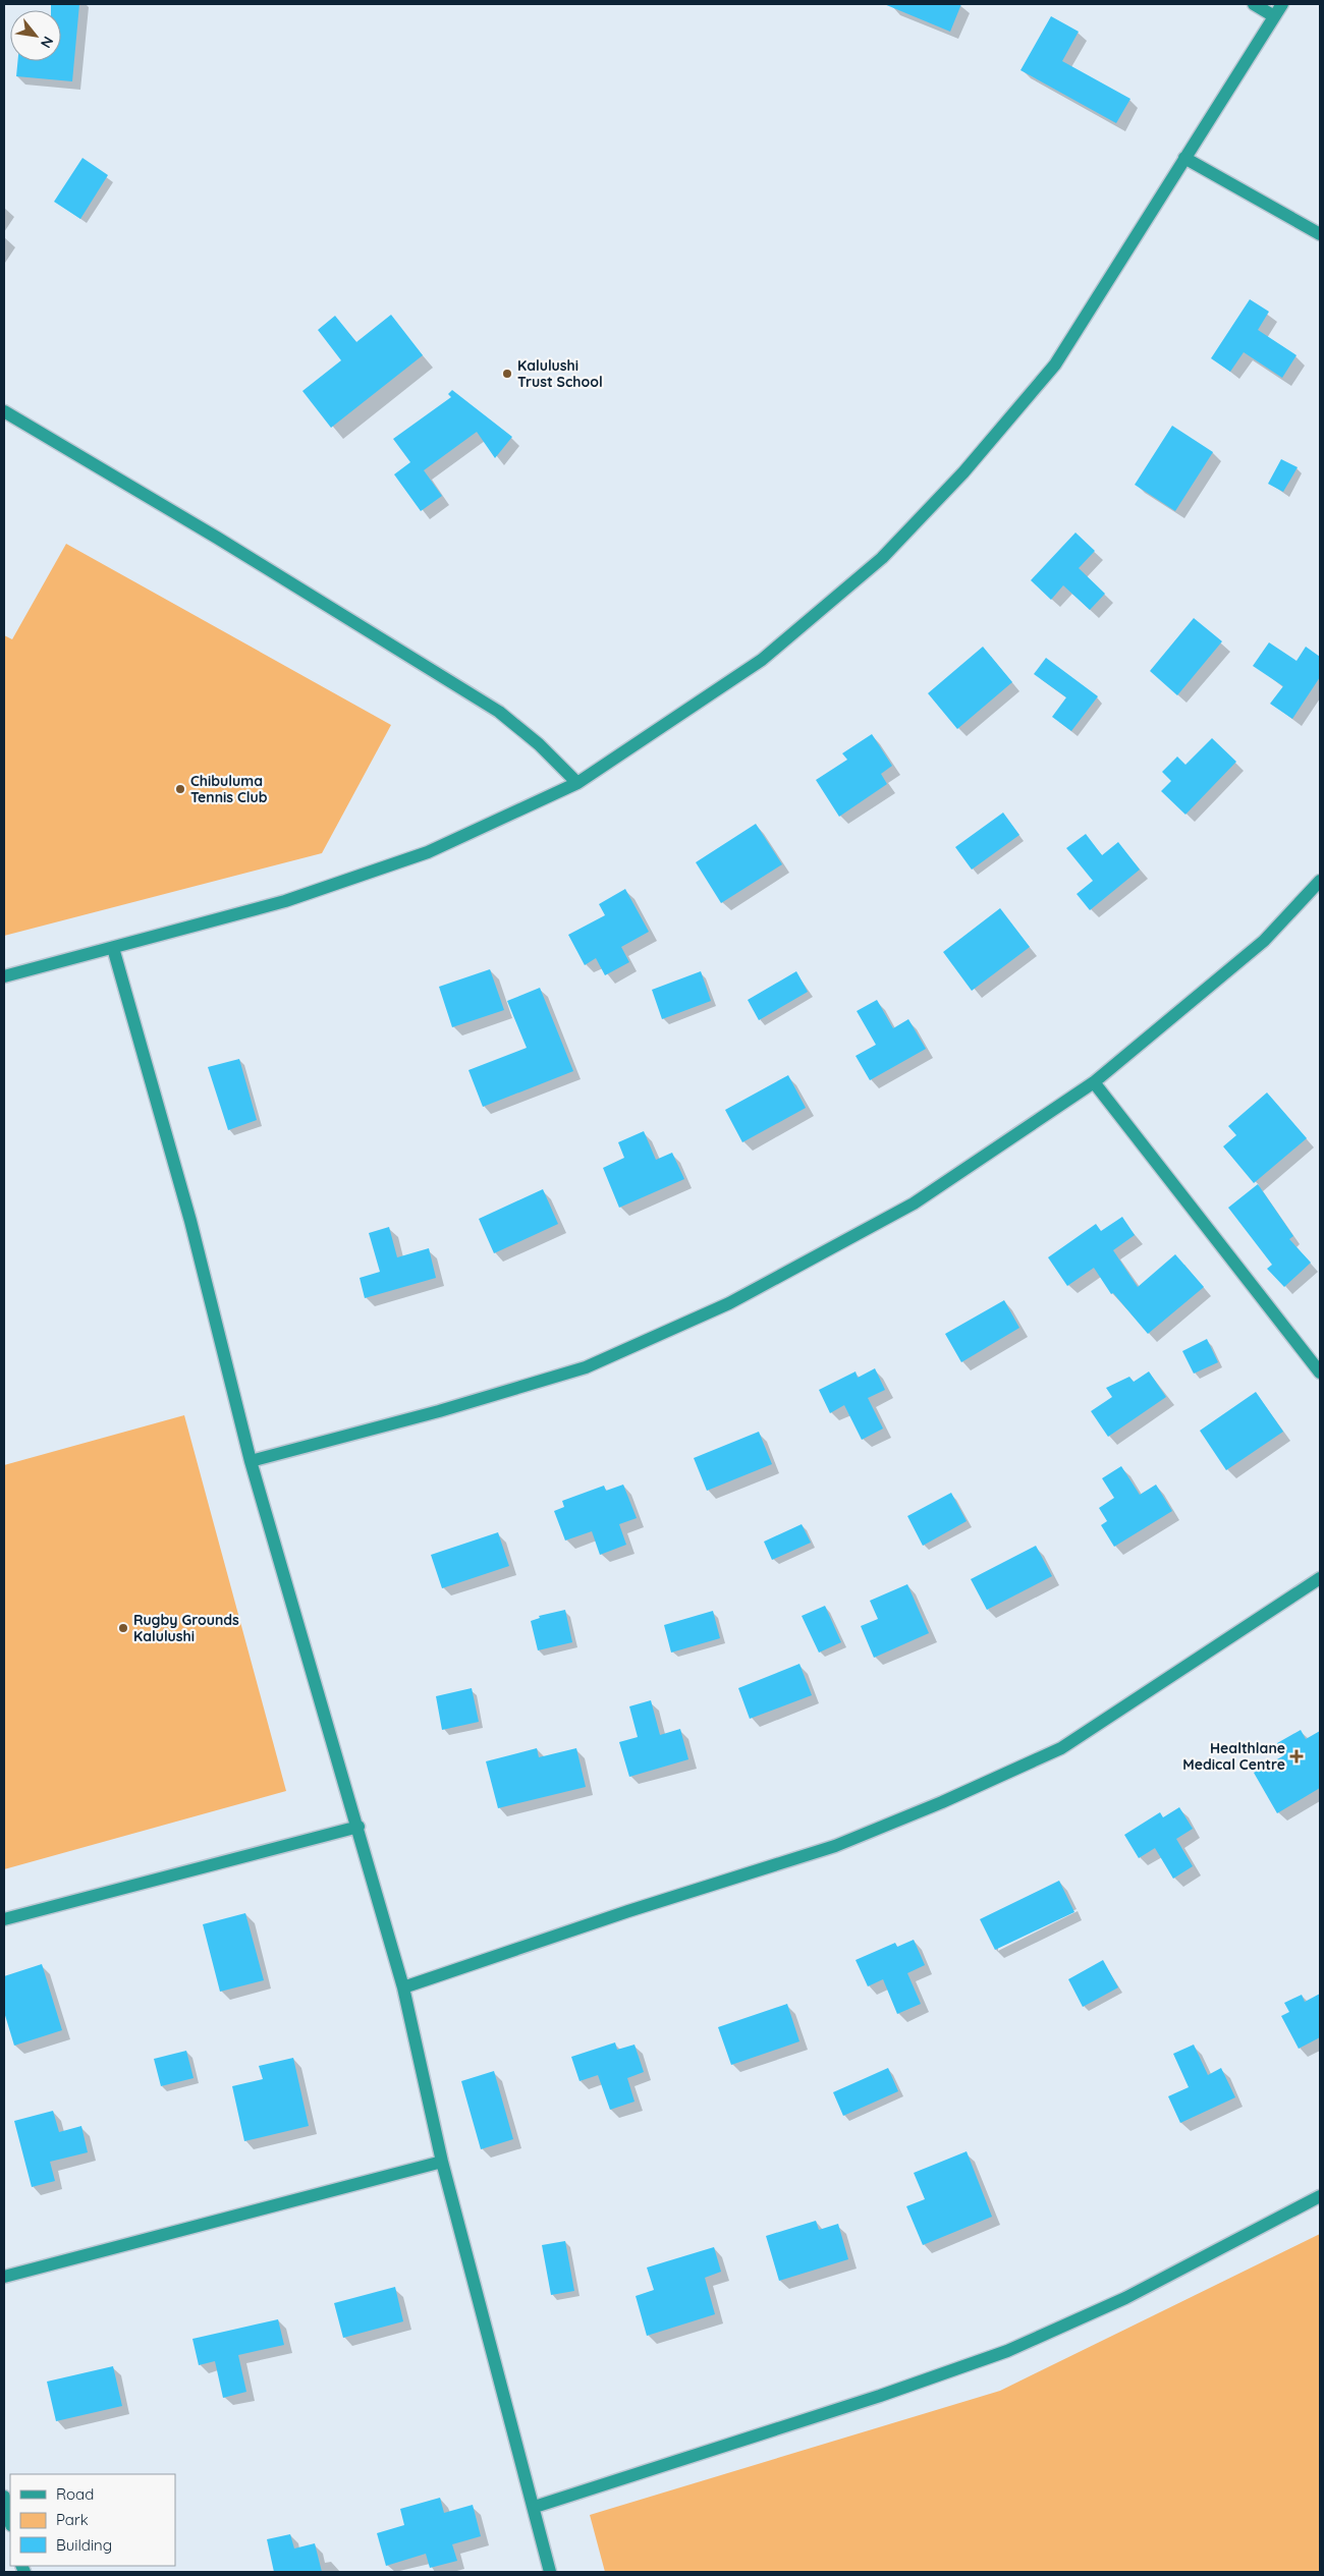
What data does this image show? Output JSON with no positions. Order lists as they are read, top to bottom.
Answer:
{
  "places": {
    "other": ["Kalulushi Trust School", "Chibuluma Tennis Club", "Rugby Grounds Kalulushi"],
    "health": ["Healthlane Medical Centre"]
  },
  "legend": ["Road", "Park", "Building"],
  "north": "bottom right"
}
